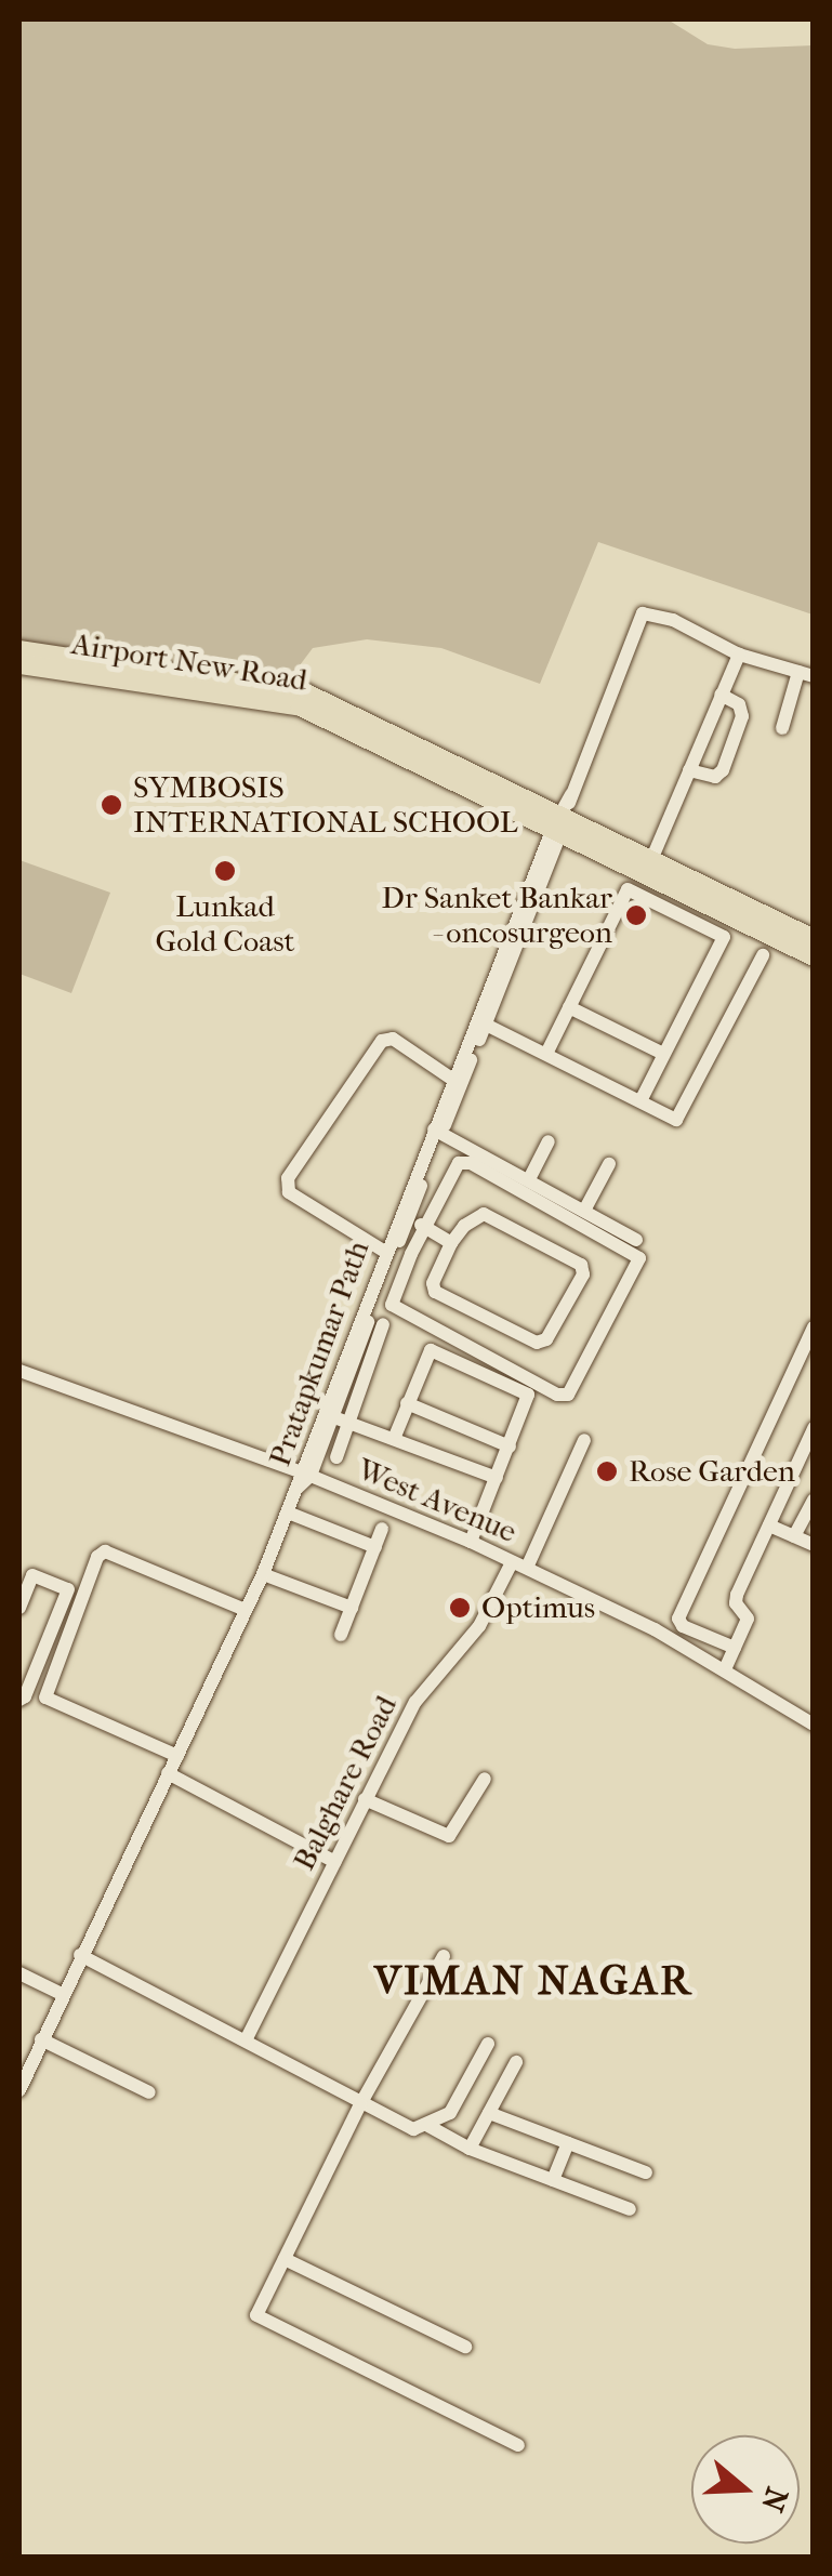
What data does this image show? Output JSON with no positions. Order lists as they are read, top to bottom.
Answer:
{
  "streets": {
    "main road": ["Airport New Road"],
    "street": ["Pratapkumar Path", "West Avenue", "Balghare Road"]
  },
  "crossings": [
    ["Airport New Road", "Pratapkumar Path"],
    ["Pratapkumar Path", "West Avenue"],
    ["West Avenue", "Balghare Road"]
  ],
  "districts": ["VIMAN NAGAR"],
  "places": [
    "SYMBOSIS INTERNATIONAL SCHOOL",
    "Lunkad Gold Coast",
    "Dr Sanket Bankar - oncosurgeon",
    "Rose Garden",
    "Optimus"
  ],
  "north": "right"
}
